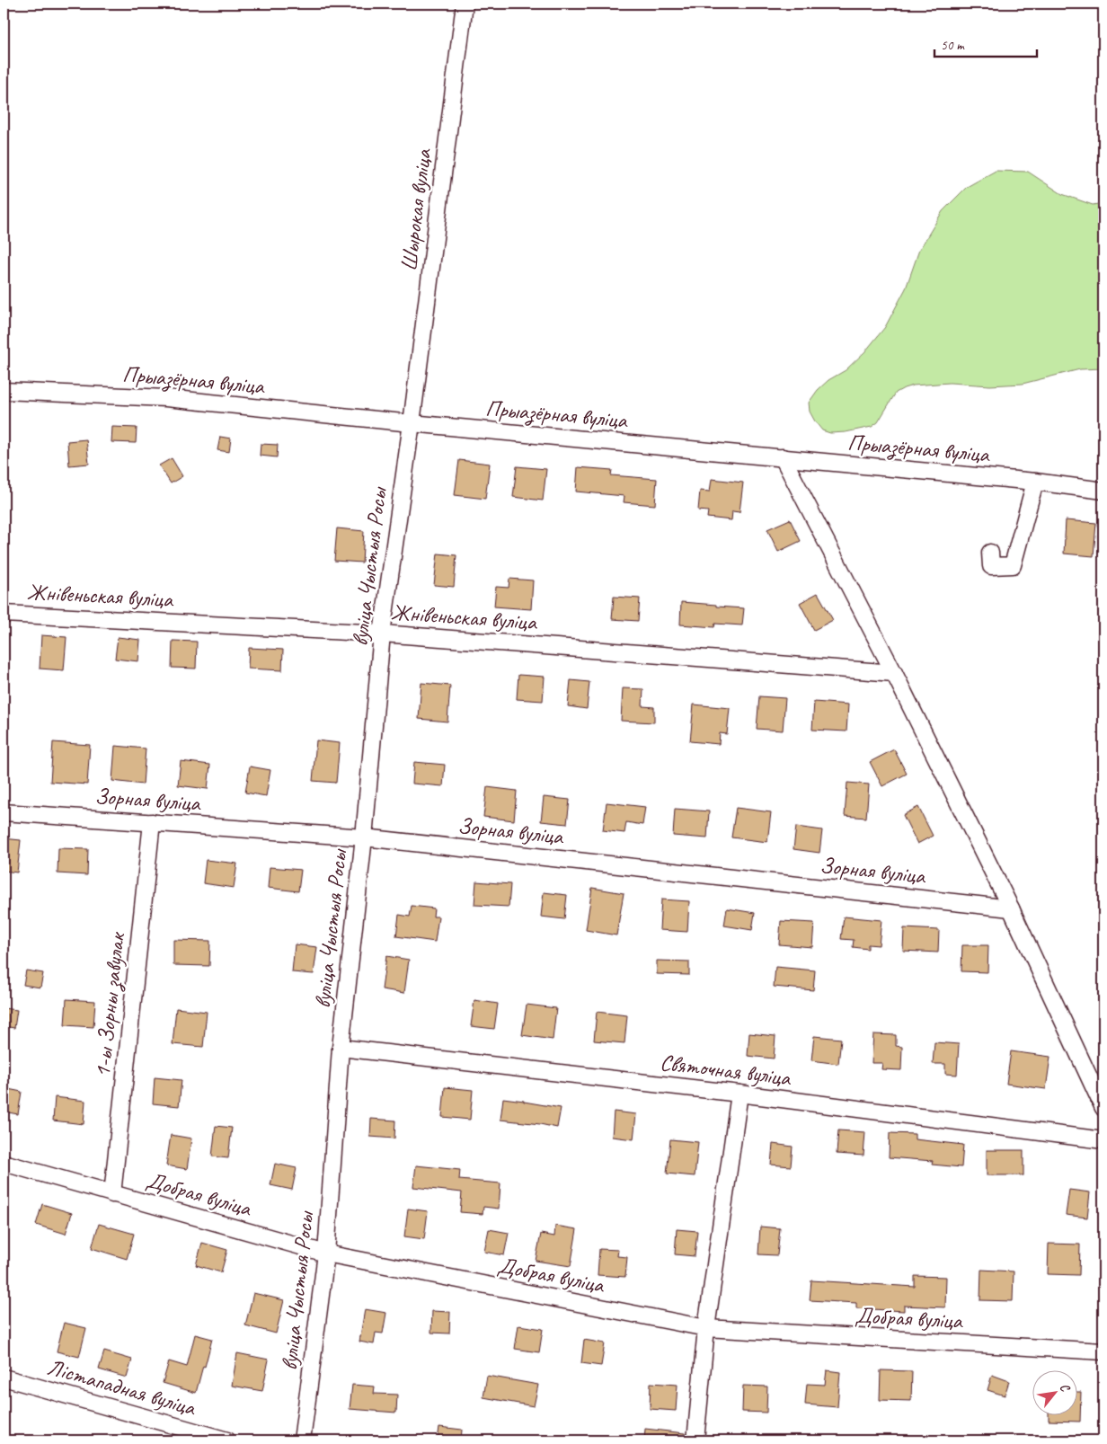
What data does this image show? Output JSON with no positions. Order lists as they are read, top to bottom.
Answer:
{
  "streets": {
    "street": [
      "Шырокая вуліца",
      "Прыазёрная вуліца",
      "вуліца Чыстыя Росы",
      "Жнівеньская вуліца",
      "Зорная вуліца",
      "1-ы Зорны завулак",
      "Святочная вуліца",
      "Добрая вуліца",
      "Лістападная вуліца"
    ]
  },
  "crossings": [
    ["Шырокая вуліца", "Прыазёрная вуліца"],
    ["Шырокая вуліца", "вуліца Чыстыя Росы"],
    ["Прыазёрная вуліца", "вуліца Чыстыя Росы"],
    ["вуліца Чыстыя Росы", "Жнівеньская вуліца"],
    ["вуліца Чыстыя Росы", "Зорная вуліца"],
    ["вуліца Чыстыя Росы", "Святочная вуліца"],
    ["вуліца Чыстыя Росы", "Добрая вуліца"],
    ["Зорная вуліца", "1-ы Зорны завулак"],
    ["1-ы Зорны завулак", "Добрая вуліца"]
  ],
  "scale_bar": "50 m",
  "north": "top right"
}
